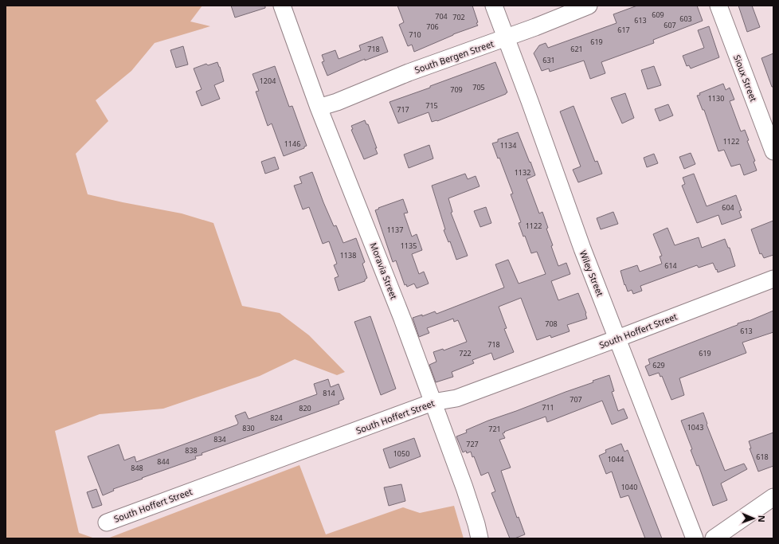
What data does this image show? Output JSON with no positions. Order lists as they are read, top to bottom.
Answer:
{
  "streets": {
    "street": [
      "South Bergen Street",
      "Sioux Street",
      "Moravia Street",
      "Wiley Street",
      "South Hoffert Street"
    ]
  },
  "crossings": [
    ["South Bergen Street", "Moravia Street"],
    ["South Bergen Street", "Wiley Street"],
    ["Moravia Street", "South Hoffert Street"],
    ["Wiley Street", "South Hoffert Street"]
  ],
  "house_numbers": [
    "609",
    "704",
    "702",
    "603",
    "613",
    "607",
    "706",
    "617",
    "710",
    "619",
    "718",
    "621",
    "631",
    "1204",
    "705",
    "709",
    "1130",
    "715",
    "717",
    "1122",
    "1146",
    "1134",
    "1132",
    "604",
    "1122",
    "1137",
    "1135",
    "1138",
    "614",
    "708",
    "613",
    "718",
    "722",
    "619",
    "629",
    "814",
    "707",
    "711",
    "820",
    "824",
    "1043",
    "830",
    "721",
    "834",
    "727",
    "838",
    "1050",
    "618",
    "1044",
    "844",
    "848",
    "1040"
  ],
  "north": "right"
}
